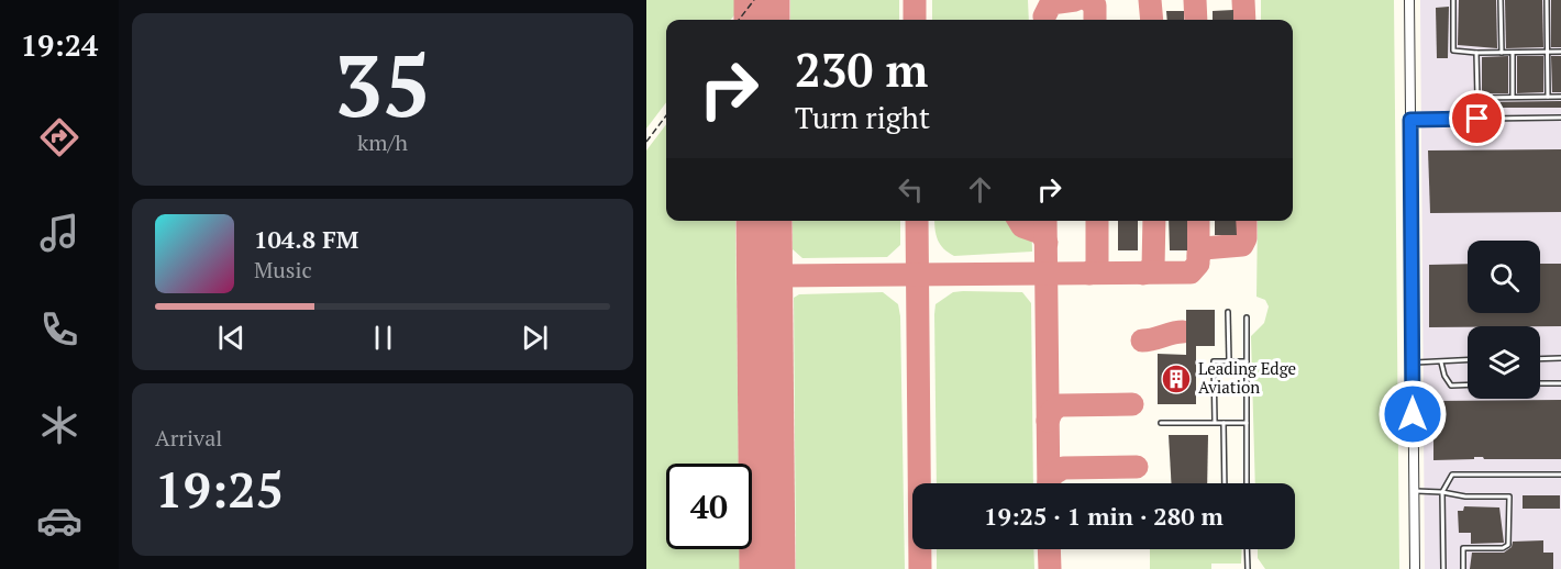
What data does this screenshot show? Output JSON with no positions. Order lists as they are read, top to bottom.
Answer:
{
  "places": {
    "building": ["Leading Edge Aviation"]
  },
  "page": {
    "tabs": "19:24",
    "tile": [
      ["35", "km/h"],
      ["Arrival", "19:25"]
    ],
    "turn": ["230 m", "Turn right"],
    "song": ["104.8 FM", "Music"],
    "limit": "40",
    "trip": "19:25 · 1 min · 280 m"
  }
}
